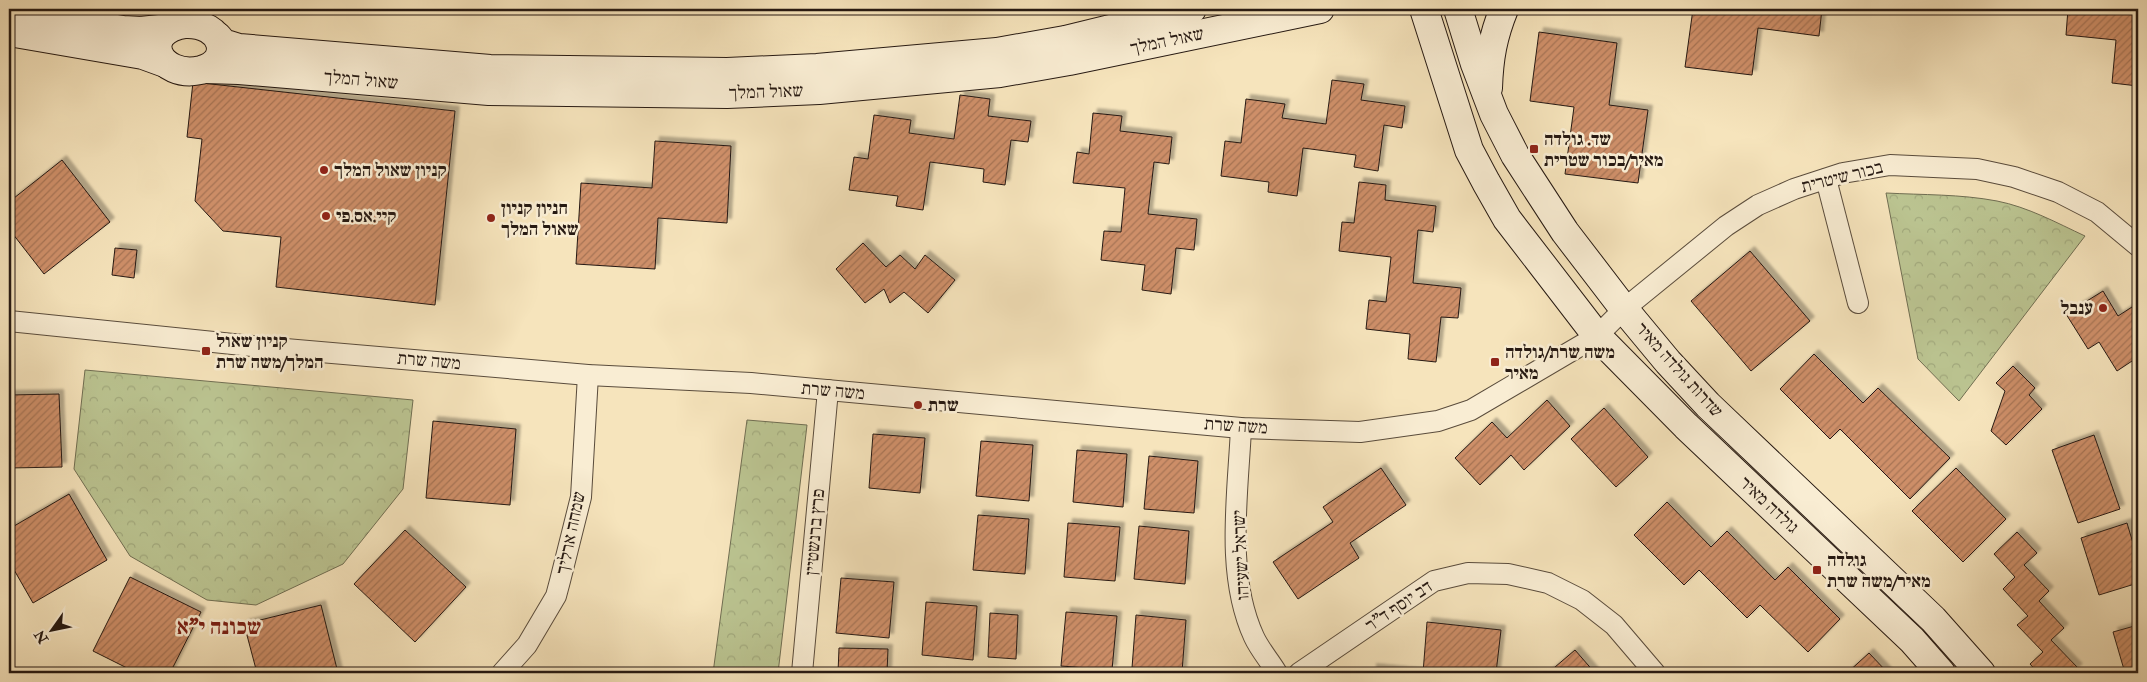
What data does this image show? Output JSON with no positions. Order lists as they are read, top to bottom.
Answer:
{
  "streets": {
    "street": [
      "שאול המלך",
      "בכור שיטרית",
      "משה שרת",
      "שדרות גולדה מאיר",
      "גולדה מאיר",
      "פרץ ברנשטיין",
      "שמחה ארליך",
      "ישראל ישעיהו",
      "דב יוסף ד\"ר"
    ]
  },
  "crossings": [
    ["בכור שיטרית", "משה שרת"],
    ["בכור שיטרית", "שדרות גולדה מאיר"],
    ["משה שרת", "שדרות גולדה מאיר"],
    ["משה שרת", "גולדה מאיר"],
    ["משה שרת", "פרץ ברנשטיין"],
    ["משה שרת", "שמחה ארליך"],
    ["משה שרת", "ישראל ישעיהו"]
  ],
  "districts": ["שכונה י\"א"],
  "places": {
    "transit": [
      "שד. גולדה מאיר/בכור שטרית",
      "קניון שאול המלך/משה שרת",
      "משה שרת/גולדה מאיר",
      "גולדה מאיר/משה שרת"
    ],
    "other": [
      "קניון שאול המלך",
      "קיי.אס.פי",
      "חניון קניון שאול המלך",
      "ענבל",
      "שרת"
    ]
  },
  "north": "bottom left"
}
